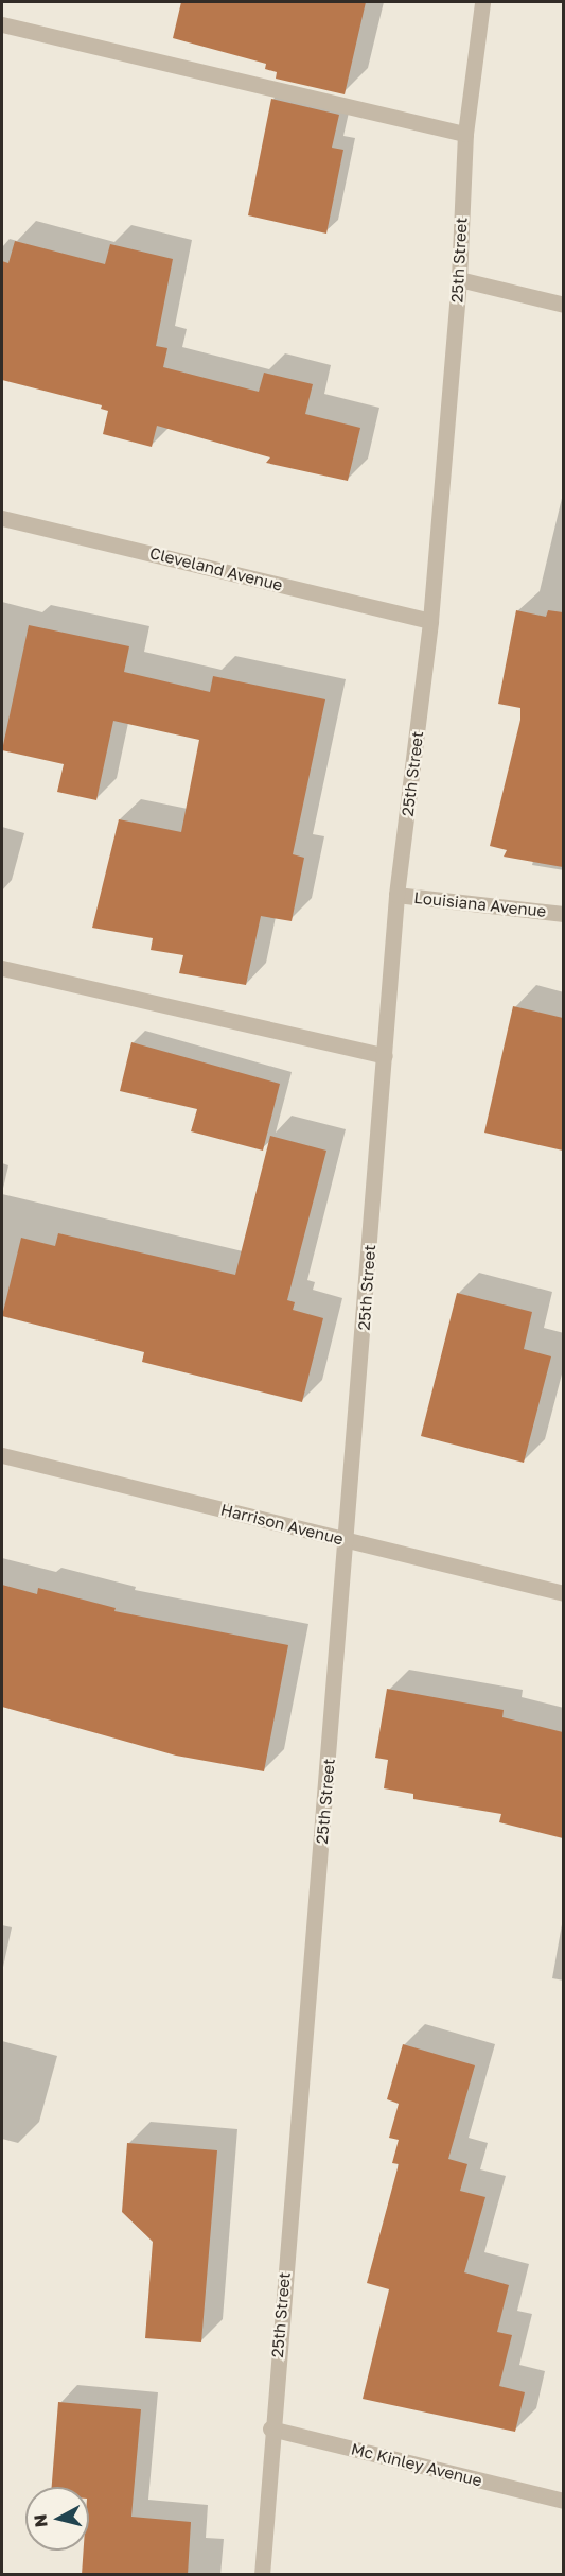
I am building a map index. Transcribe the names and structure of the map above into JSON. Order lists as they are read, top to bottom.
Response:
{
  "streets": {
    "street": [
      "25th Street",
      "Cleveland Avenue",
      "Louisiana Avenue",
      "Harrison Avenue",
      "Mc Kinley Avenue"
    ]
  },
  "crossings": [
    ["25th Street", "Cleveland Avenue"],
    ["25th Street", "Louisiana Avenue"],
    ["25th Street", "Harrison Avenue"],
    ["25th Street", "Mc Kinley Avenue"]
  ],
  "north": "left"
}
